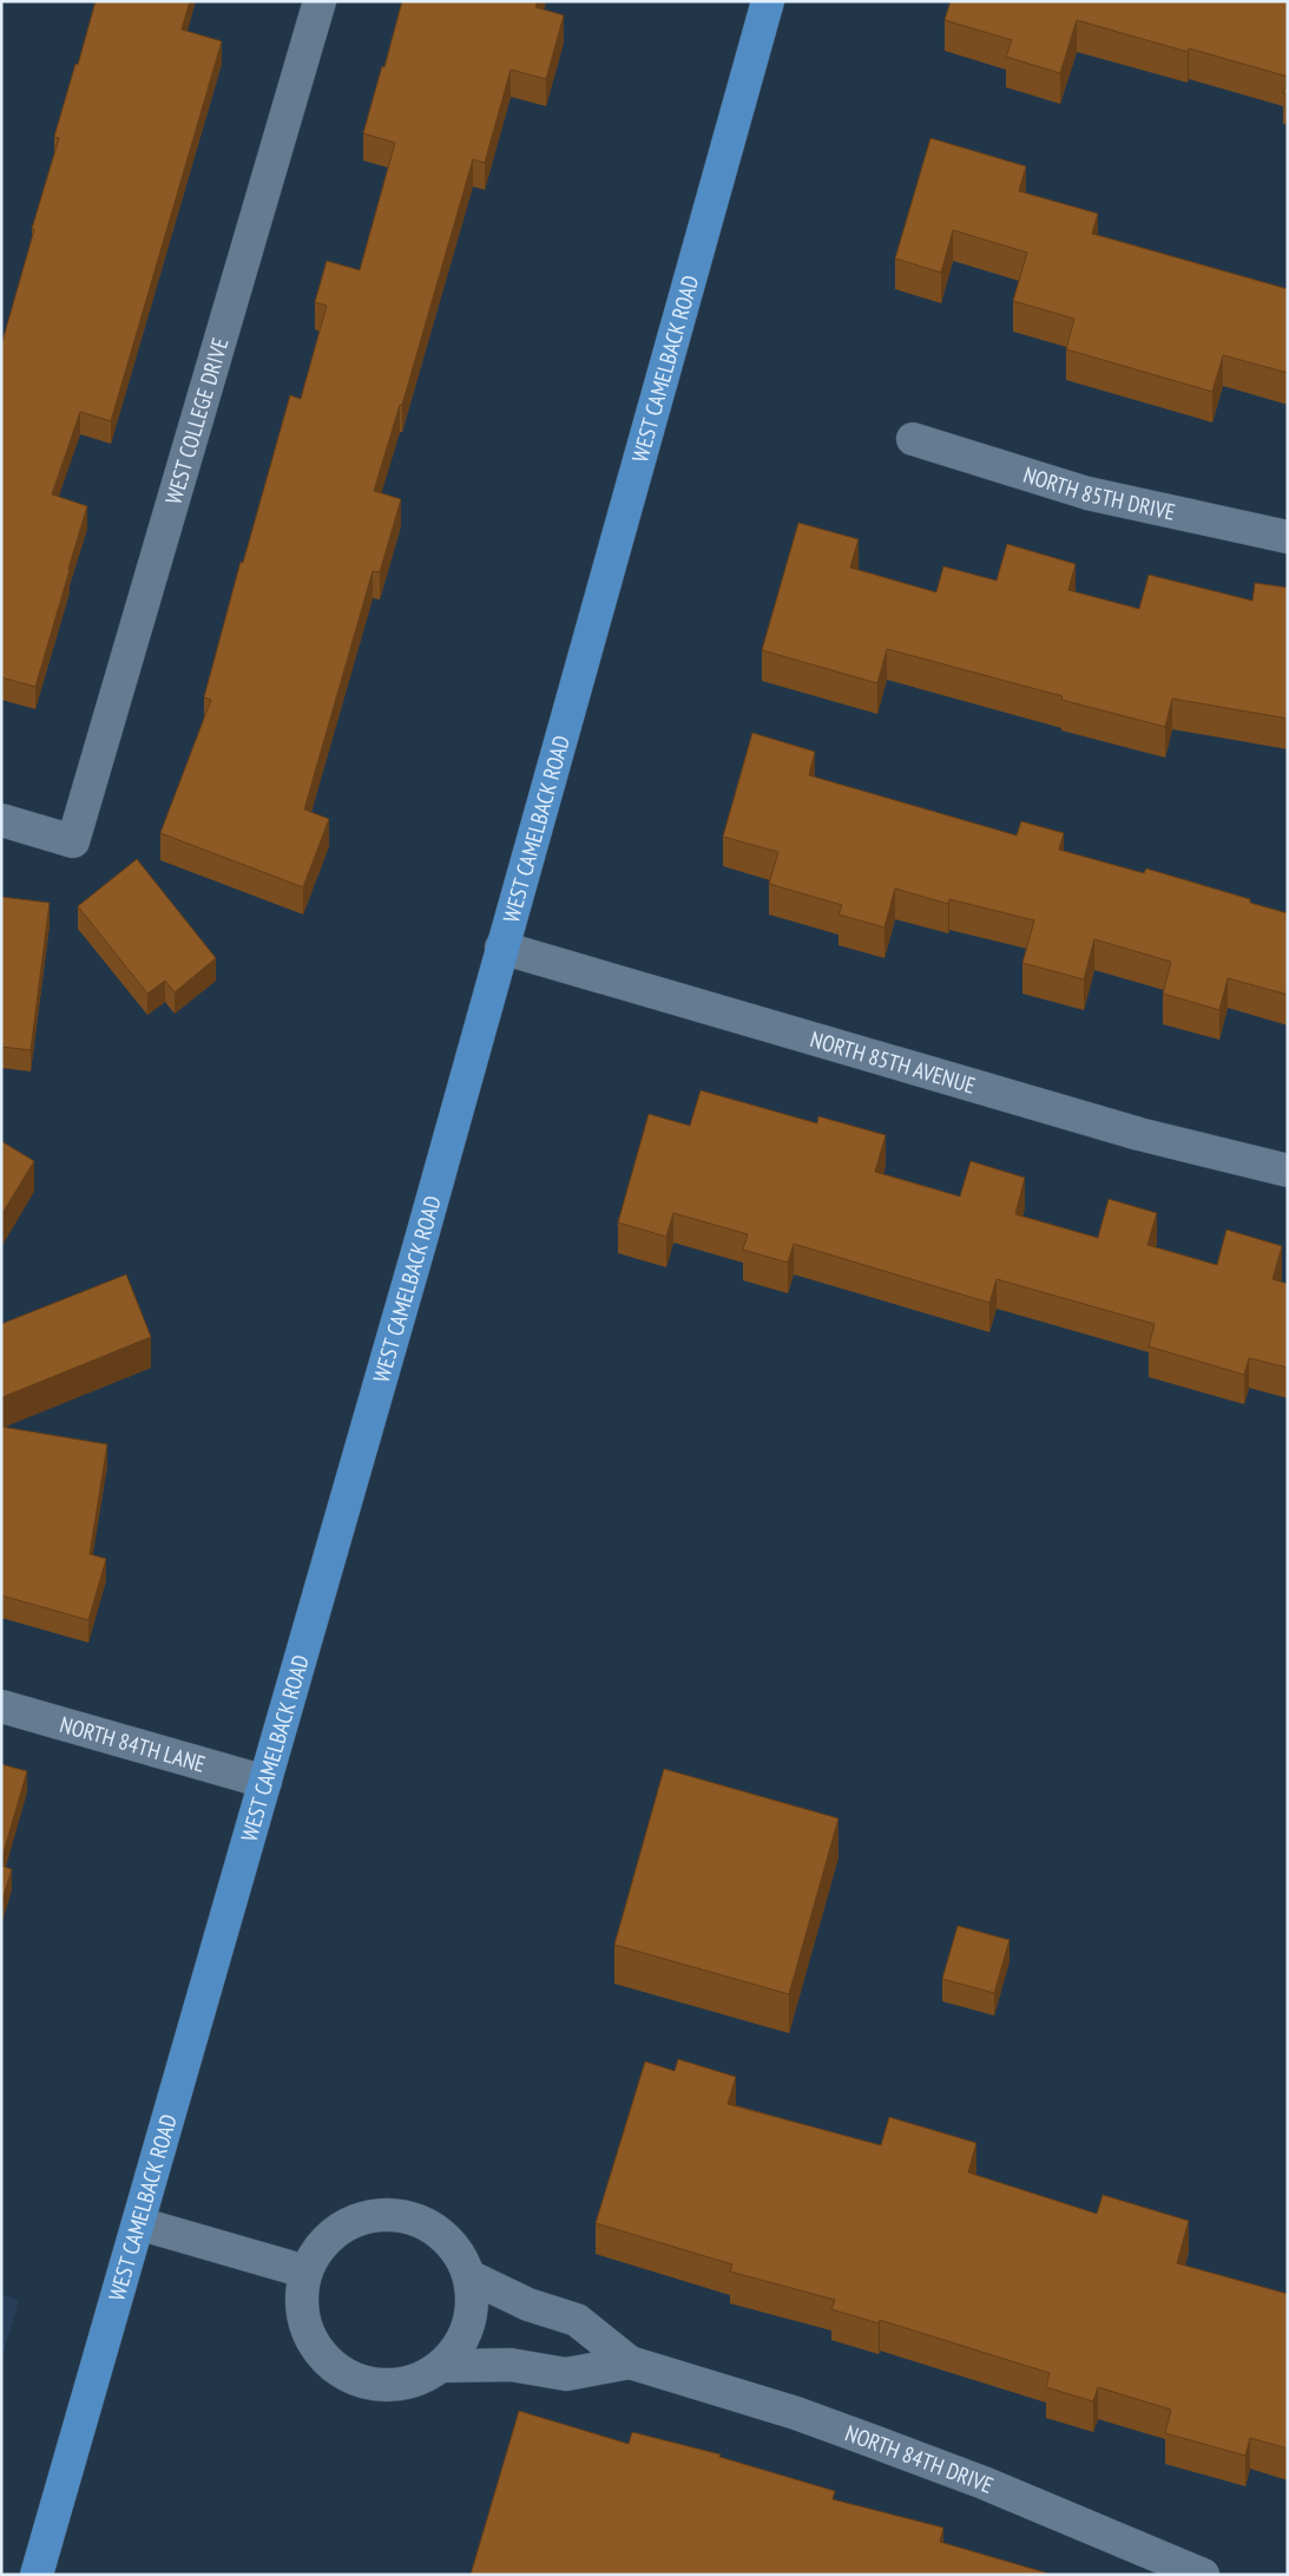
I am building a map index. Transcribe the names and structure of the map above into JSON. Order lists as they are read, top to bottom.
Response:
{
  "streets": {
    "main road": ["WEST CAMELBACK ROAD"],
    "street": [
      "WEST COLLEGE DRIVE",
      "NORTH 85TH DRIVE",
      "NORTH 85TH AVENUE",
      "NORTH 84TH LANE",
      "NORTH 84TH DRIVE"
    ]
  },
  "crossings": [
    ["WEST CAMELBACK ROAD", "NORTH 85TH AVENUE"],
    ["WEST CAMELBACK ROAD", "NORTH 84TH LANE"]
  ]
}
